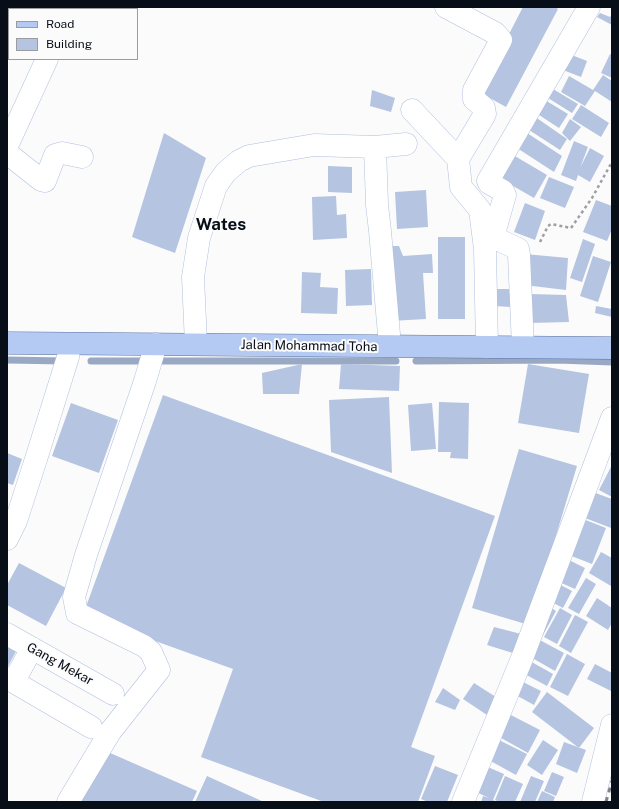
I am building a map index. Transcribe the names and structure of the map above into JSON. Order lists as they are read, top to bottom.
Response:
{
  "streets": {
    "main road": ["Jalan Mohammad Toha"],
    "street": ["Gang Mekar"]
  },
  "districts": ["Wates"],
  "legend": ["Road", "Building"]
}
